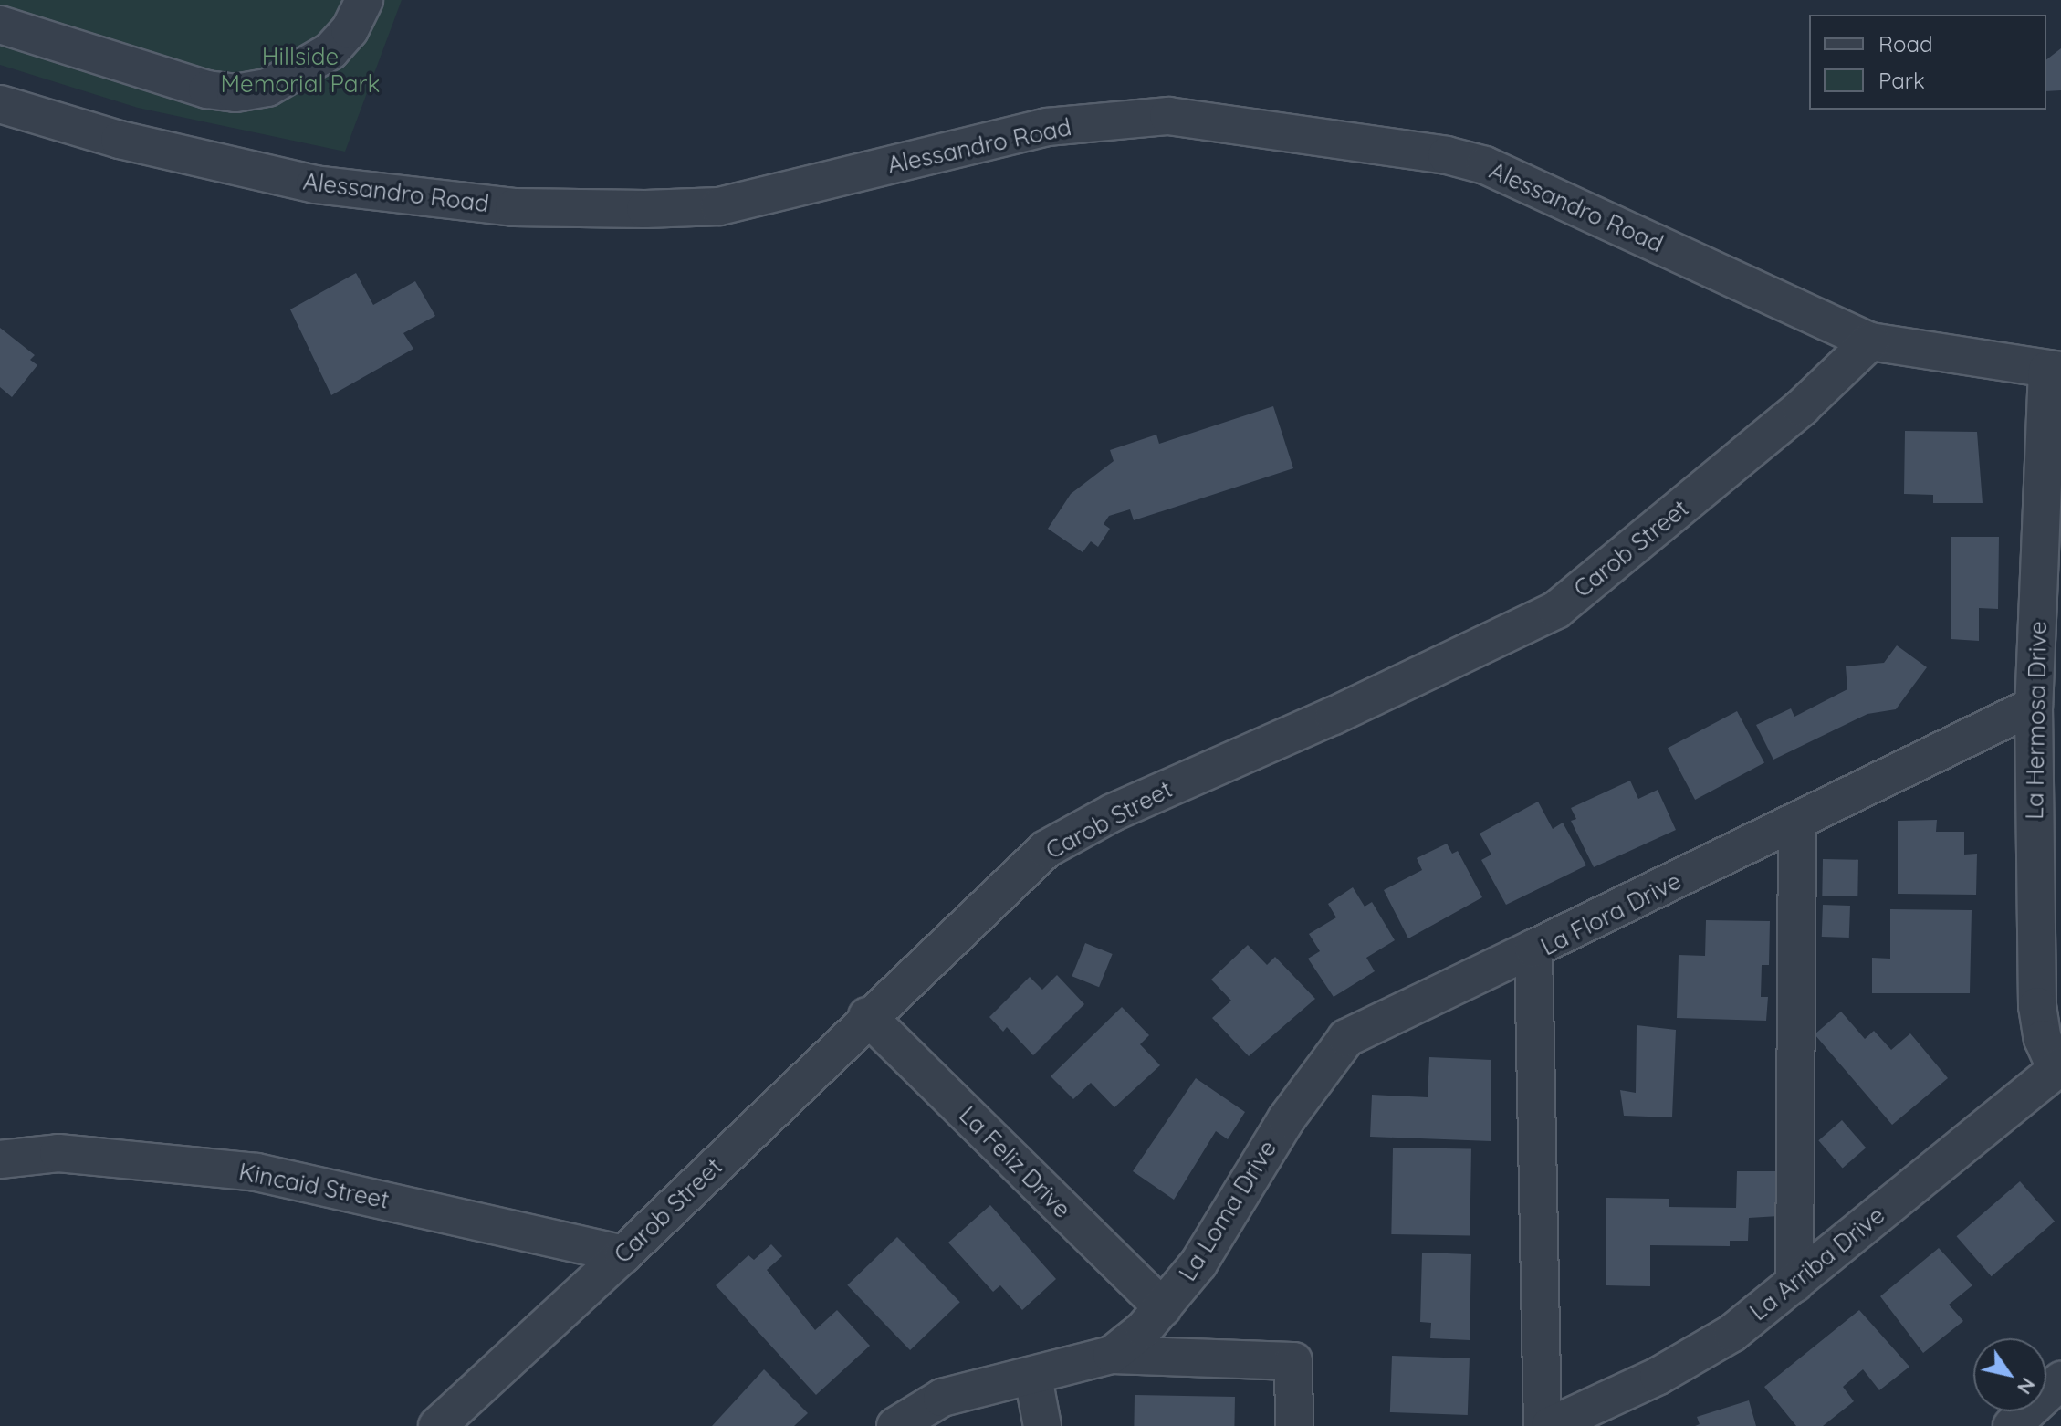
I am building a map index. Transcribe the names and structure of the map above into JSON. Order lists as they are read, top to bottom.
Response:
{
  "streets": {
    "street": [
      "Alessandro Road",
      "Carob Street",
      "La Hermosa Drive",
      "La Flora Drive",
      "La Feliz Drive",
      "Kincaid Street",
      "La Loma Drive",
      "La Arriba Drive"
    ]
  },
  "crossings": [
    ["Alessandro Road", "Carob Street"],
    ["Alessandro Road", "La Hermosa Drive"],
    ["Carob Street", "La Feliz Drive"],
    ["Carob Street", "Kincaid Street"],
    ["La Hermosa Drive", "La Flora Drive"],
    ["La Hermosa Drive", "La Arriba Drive"],
    ["La Flora Drive", "La Loma Drive"],
    ["La Feliz Drive", "La Loma Drive"]
  ],
  "parks": ["Hillside Memorial Park"],
  "legend": ["Road", "Park"],
  "north": "bottom right"
}
